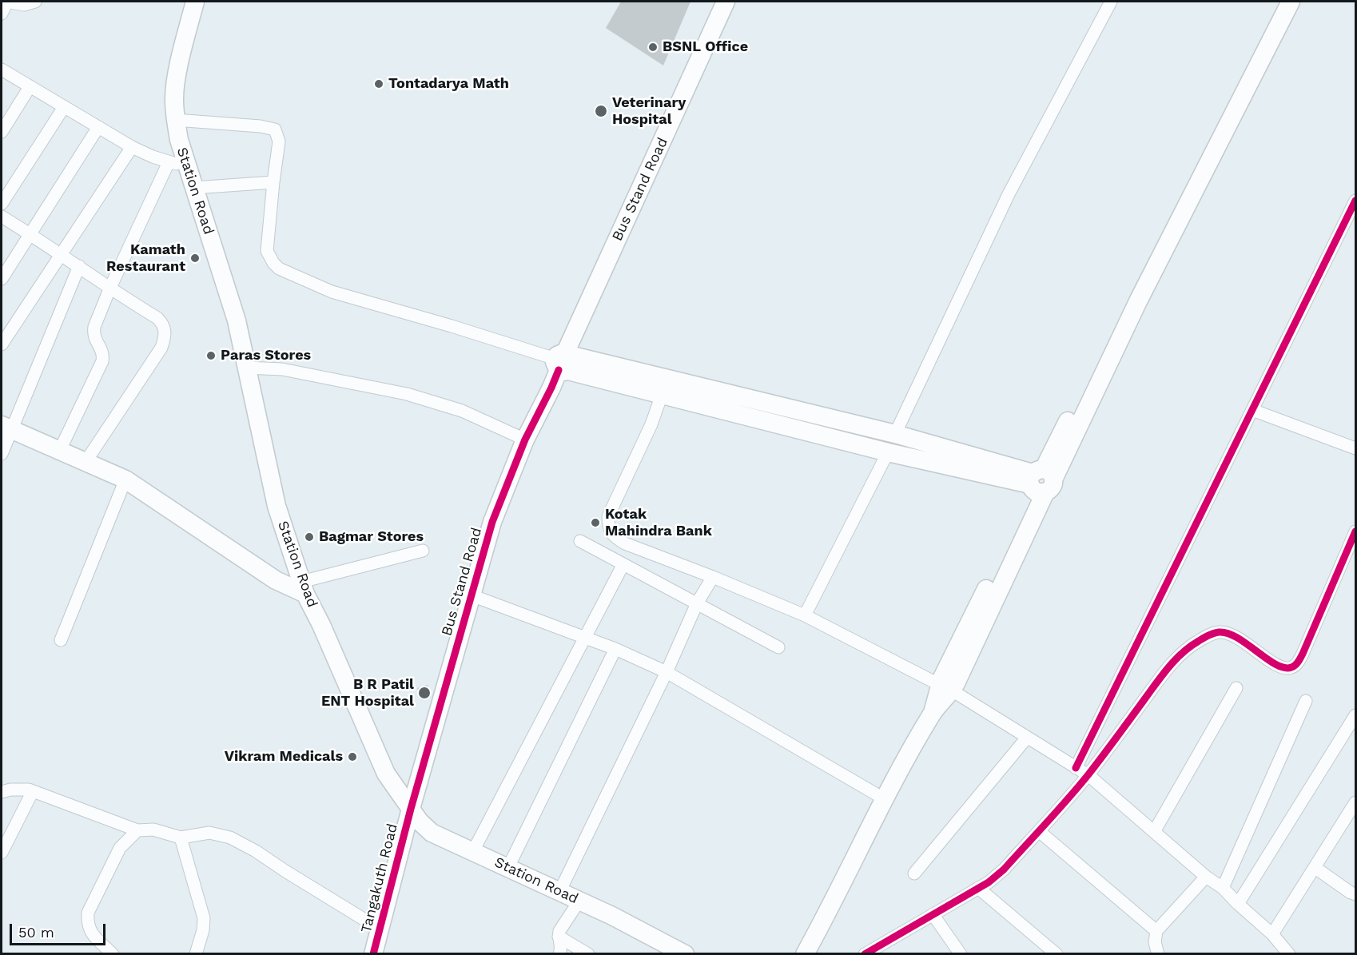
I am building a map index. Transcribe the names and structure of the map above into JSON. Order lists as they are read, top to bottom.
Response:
{
  "streets": {
    "main road": ["Bus Stand Road", "Station Road", "Tangakuth Road"]
  },
  "crossings": [
    ["Bus Stand Road", "Station Road"],
    ["Bus Stand Road", "Tangakuth Road"],
    ["Station Road", "Tangakuth Road"]
  ],
  "places": [
    "BSNL Office",
    "Tontadarya Math",
    "Veterinary Hospital",
    "Kamath Restaurant",
    "Paras Stores",
    "Kotak Mahindra Bank",
    "Bagmar Stores",
    "B R Patil ENT Hospital",
    "Vikram Medicals"
  ],
  "scale_bar": "50 m"
}
